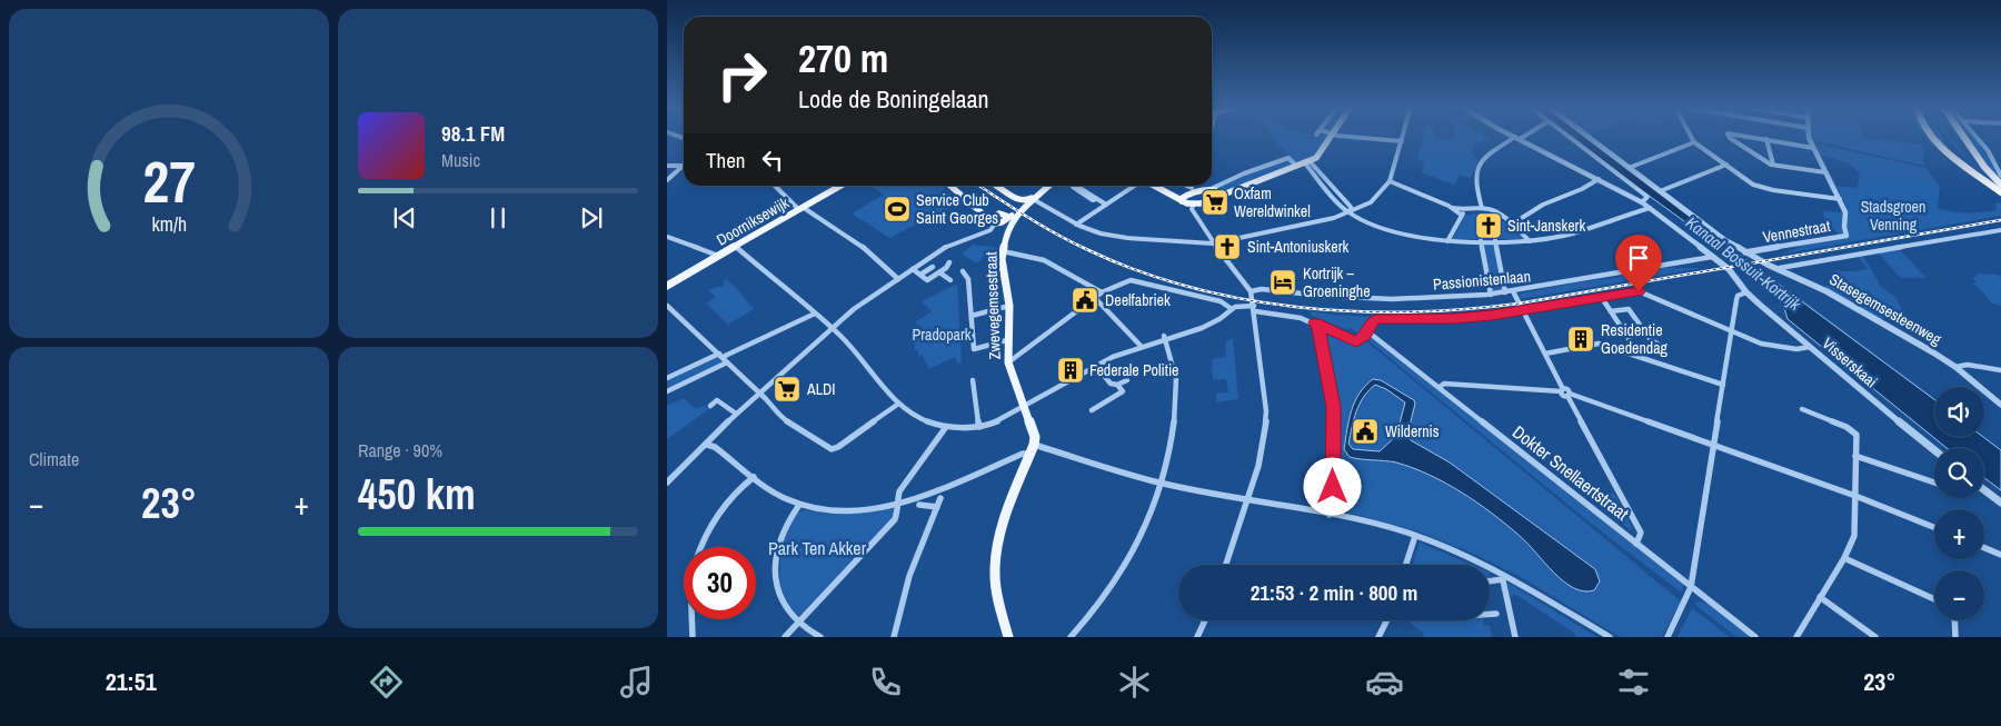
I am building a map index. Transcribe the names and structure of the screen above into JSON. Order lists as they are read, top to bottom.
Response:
{
  "streets": {
    "main road": ["Doorniksewijk", "Zwevegemsestraat"],
    "street": [
      "Vennestraat",
      "Passionistenlaan",
      "Stasegemsesteenweg",
      "Visserskaai",
      "Dokter Snellaertstraat"
    ]
  },
  "crossings": [
    ["Vennestraat", "Stasegemsesteenweg"],
    ["Passionistenlaan", "Visserskaai"]
  ],
  "water": ["Kanaal Bossuit-Kortrijk"],
  "parks": ["Stadsgroen Venning", "Pradopark", "Park Ten Akker"],
  "places": {
    "supermarket": ["Oxfam Wereldwinkel", "ALDI"],
    "sports": ["Service Club Saint Georges"],
    "church": ["Sint-Janskerk", "Sint-Antoniuskerk"],
    "hotel": ["Kortrijk – Groeninghe"],
    "public building": ["Deelfabriek", "Wildernis"],
    "building": ["Residentie Goedendag", "Federale Politie"]
  },
  "page": {
    "turn": ["270 m", "Lode de Boningelaan"],
    "song": ["98.1 FM", "Music"],
    "then": "Then",
    "tile": [
      "Climate",
      ["Range · 90%", "450 km"]
    ],
    "map_buttons": ["+", "−"],
    "heat": ["−", "23°", "+"],
    "limit": "30",
    "trip": "21:53 · 2 min · 800 m",
    "tabs": ["21:51", "23°"],
    "gauge": ["27", "km/h"]
  }
}
